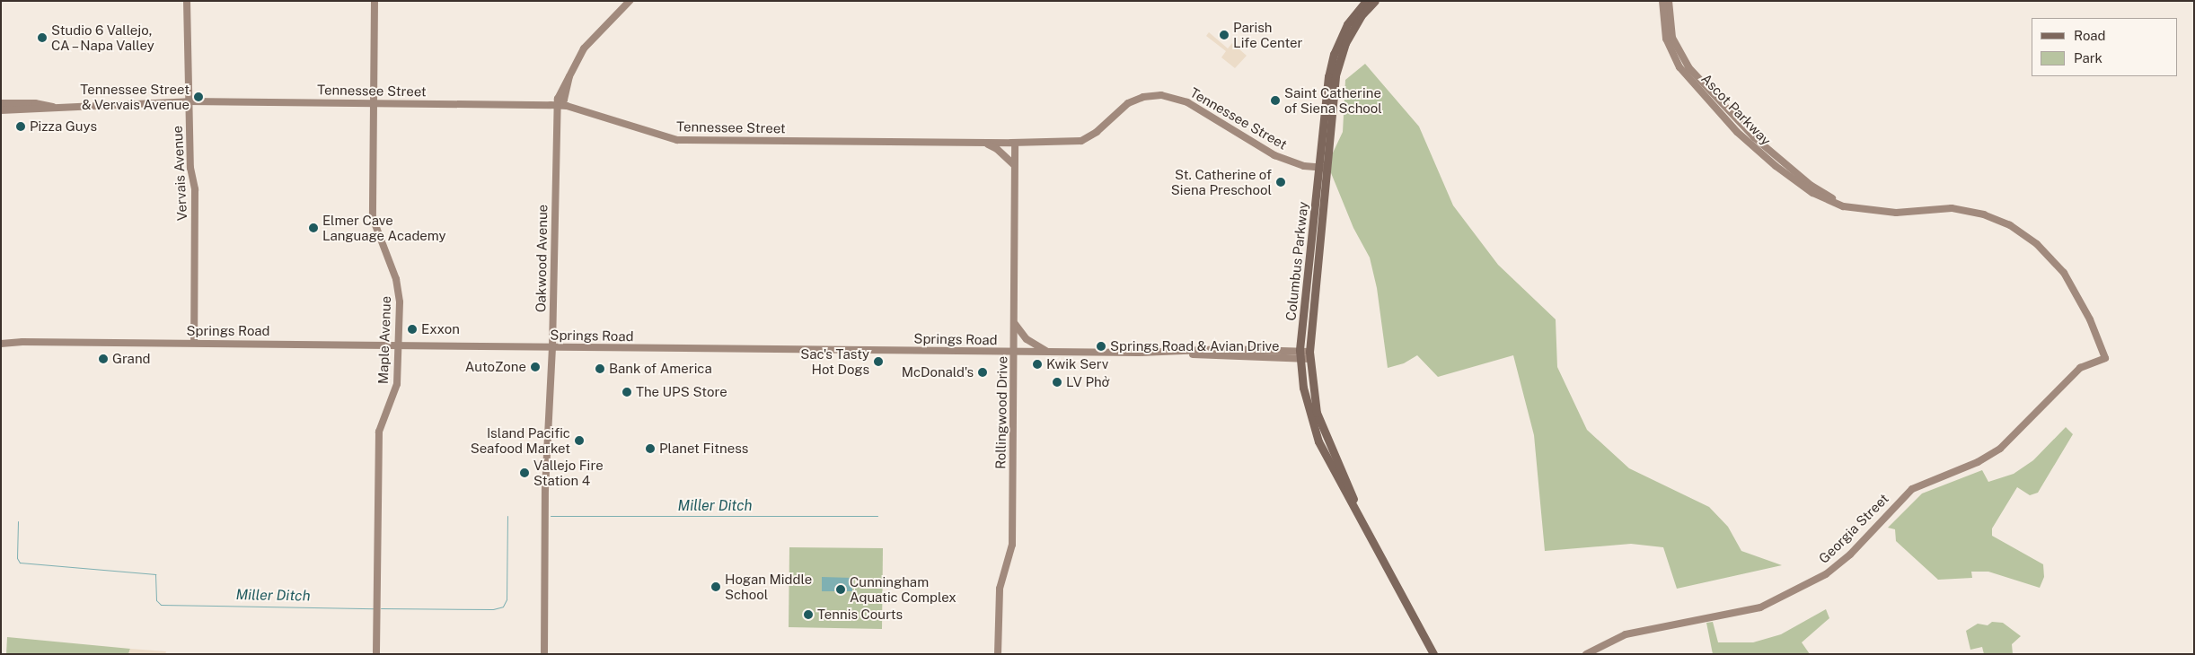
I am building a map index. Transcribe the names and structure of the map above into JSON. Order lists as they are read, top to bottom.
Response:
{
  "streets": {
    "main road": [
      "Tennessee Street",
      "Ascot Parkway",
      "Vervais Avenue",
      "Oakwood Avenue",
      "Columbus Parkway",
      "Springs Road",
      "Maple Avenue",
      "Rollingwood Drive",
      "Georgia Street"
    ]
  },
  "crossings": [
    ["Tennessee Street", "Vervais Avenue"],
    ["Tennessee Street", "Oakwood Avenue"],
    ["Tennessee Street", "Columbus Parkway"],
    ["Tennessee Street", "Maple Avenue"],
    ["Tennessee Street", "Rollingwood Drive"],
    ["Ascot Parkway", "Georgia Street"],
    ["Vervais Avenue", "Springs Road"],
    ["Oakwood Avenue", "Springs Road"],
    ["Columbus Parkway", "Springs Road"],
    ["Springs Road", "Maple Avenue"],
    ["Springs Road", "Rollingwood Drive"]
  ],
  "water": ["Miller Ditch"],
  "places": [
    "Parish Life Center",
    "Studio 6 Vallejo, CA – Napa Valley",
    "Tennessee Street & Vervais Avenue",
    "Saint Catherine of Siena School",
    "Pizza Guys",
    "St. Catherine of Siena Preschool",
    "Elmer Cave Language Academy",
    "Exxon",
    "Springs Road & Avian Drive",
    "Grand",
    "Sac's Tasty Hot Dogs",
    "Kwik Serv",
    "AutoZone",
    "Bank of America",
    "McDonald's",
    "LV Phở",
    "The UPS Store",
    "Island Pacific Seafood Market",
    "Planet Fitness",
    "Vallejo Fire Station 4",
    "Hogan Middle School",
    "Cunningham Aquatic Complex",
    "Tennis Courts"
  ],
  "legend": ["Road", "Park"]
}
